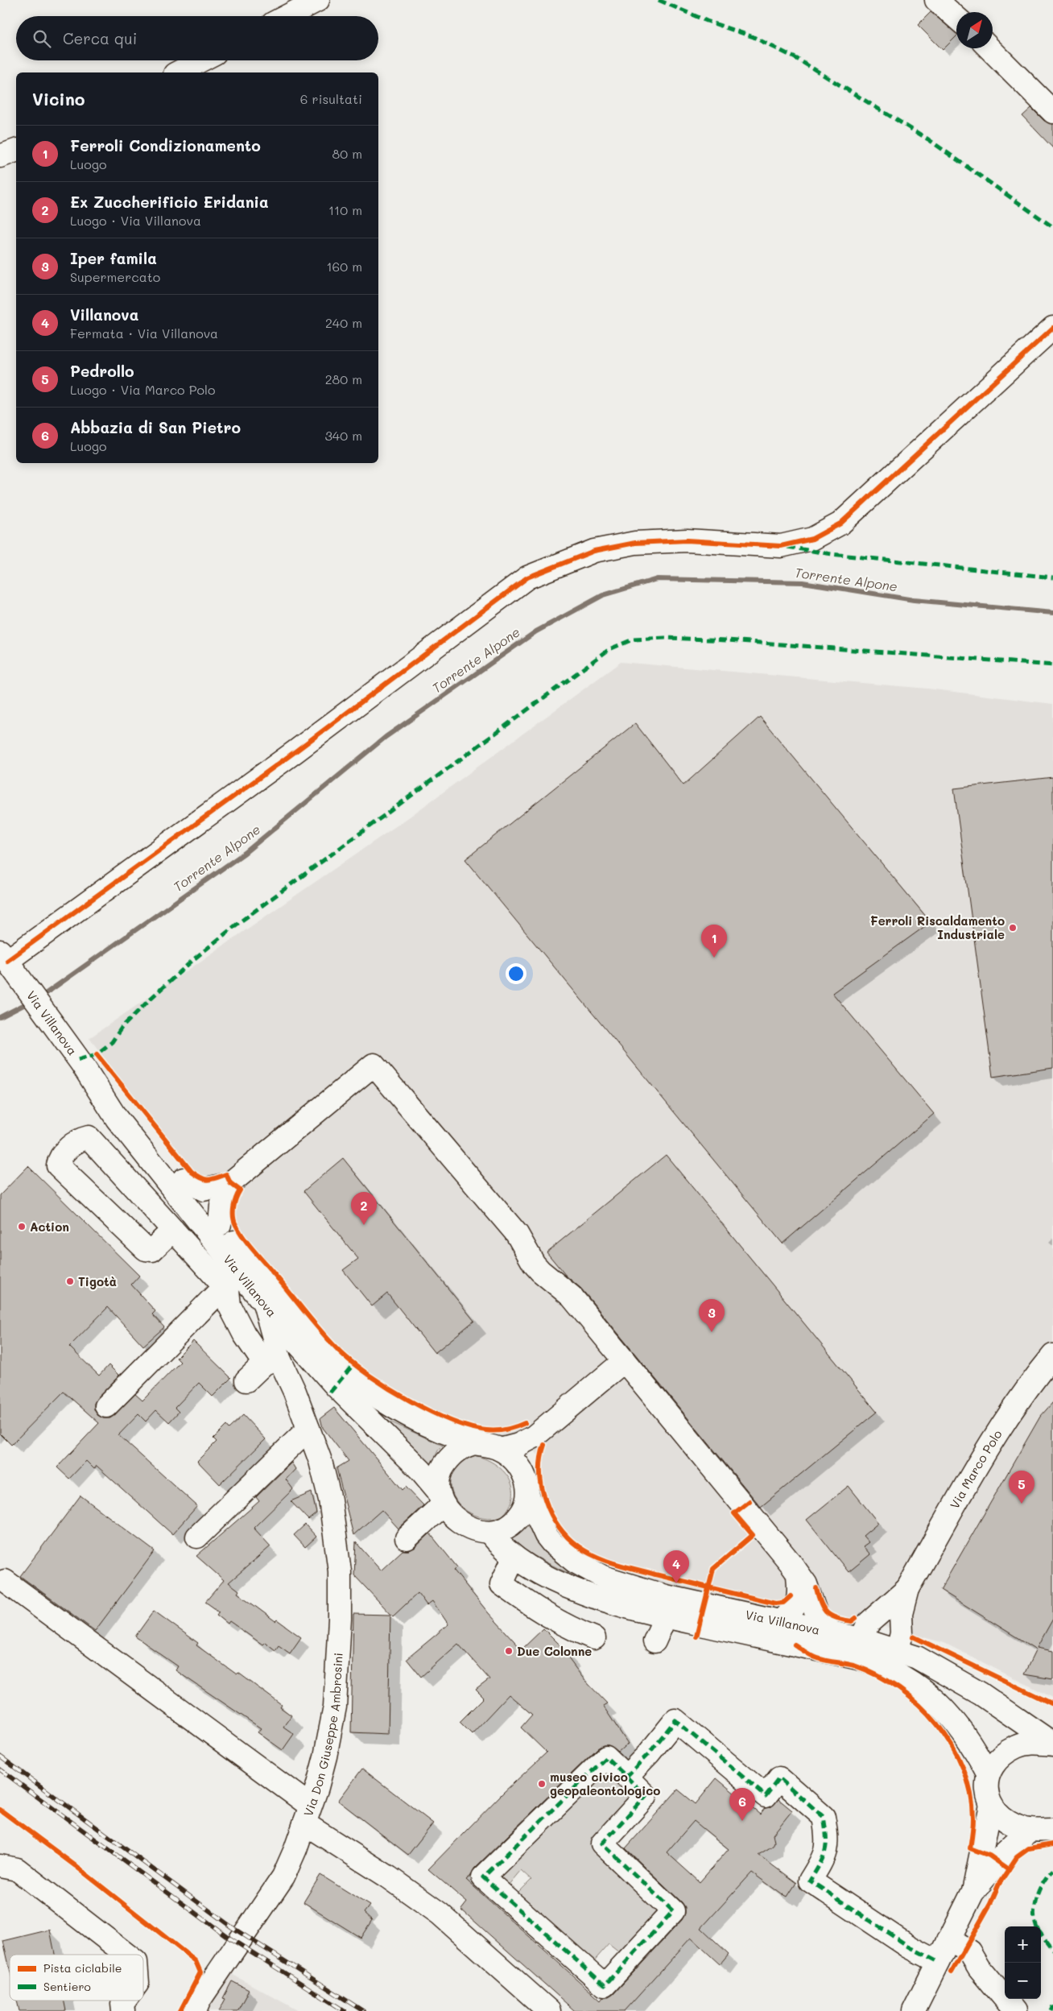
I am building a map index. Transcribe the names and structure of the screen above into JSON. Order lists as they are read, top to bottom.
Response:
{
  "streets": {
    "street": ["Via Villanova", "Via Marco Polo", "Via Don Giuseppe Ambrosini"]
  },
  "crossings": [
    ["Via Villanova", "Via Marco Polo"],
    ["Via Villanova", "Via Don Giuseppe Ambrosini"]
  ],
  "water": ["Torrente Alpone"],
  "places": [
    "Ferroli Riscaldamento Industriale",
    "Action",
    "Tigotà",
    "Due Colonne",
    "museo civico geopaleontologico"
  ],
  "legend": ["Pista ciclabile", "Sentiero"],
  "north": "top right",
  "page": {
    "search": "Cerca qui",
    "heading": ["Vicino", "6 risultati"],
    "list": [
      {
        "mark": "1",
        "name": "Ferroli Condizionamento",
        "note": "Luogo",
        "value": "80 m"
      },
      {
        "mark": "2",
        "name": "Ex Zuccherificio Eridania",
        "note": "Luogo · Via Villanova",
        "value": "110 m"
      },
      {
        "mark": "3",
        "name": "Iper famila",
        "note": "Supermercato",
        "value": "160 m"
      },
      {
        "mark": "4",
        "name": "Villanova",
        "note": "Fermata · Via Villanova",
        "value": "240 m"
      },
      {
        "mark": "5",
        "name": "Pedrollo",
        "note": "Luogo · Via Marco Polo",
        "value": "280 m"
      },
      {
        "mark": "6",
        "name": "Abbazia di San Pietro",
        "note": "Luogo",
        "value": "340 m"
      }
    ],
    "pins": [
      "1",
      "2",
      "3",
      "5",
      "4",
      "6"
    ],
    "map_buttons": ["+", "−"]
  }
}
